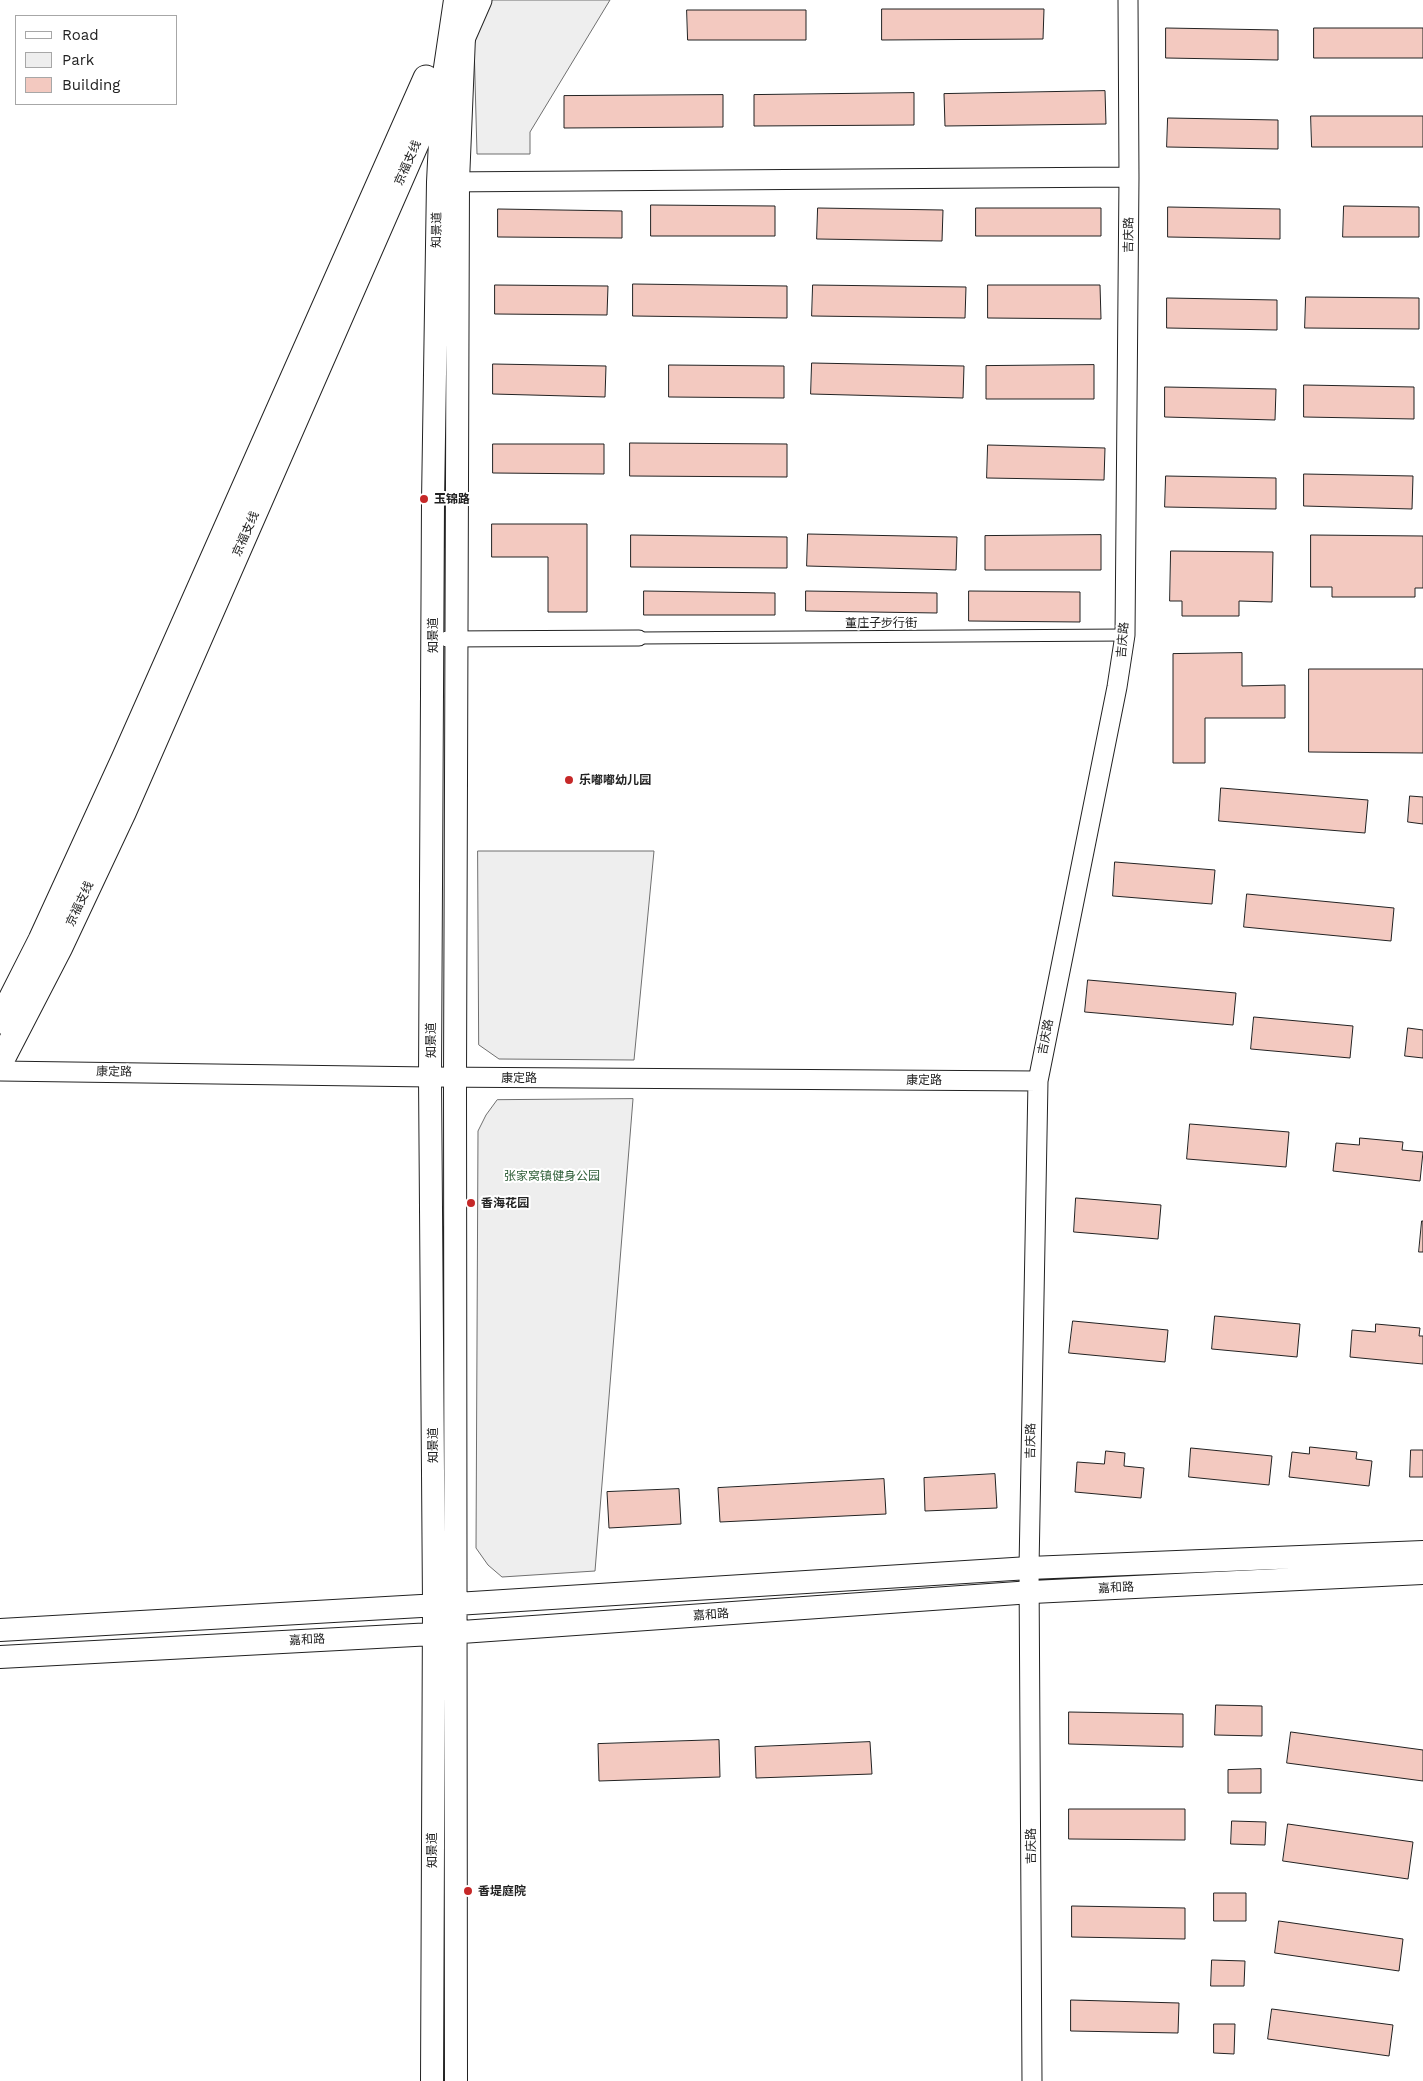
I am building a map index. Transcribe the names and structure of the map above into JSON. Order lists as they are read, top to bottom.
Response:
{
  "streets": {
    "main road": ["京福支线", "知景道", "嘉和路"],
    "street": ["吉庆路", "董庄子步行街", "康定路"]
  },
  "crossings": [
    ["京福支线", "知景道"],
    ["知景道", "康定路"],
    ["知景道", "嘉和路"],
    ["吉庆路", "董庄子步行街"],
    ["吉庆路", "康定路"],
    ["吉庆路", "嘉和路"]
  ],
  "parks": ["张家窝镇健身公园"],
  "places": [
    "玉锦路",
    "乐嘟嘟幼儿园",
    "香海花园",
    "香堤庭院"
  ],
  "legend": ["Road", "Park", "Building"]
}
